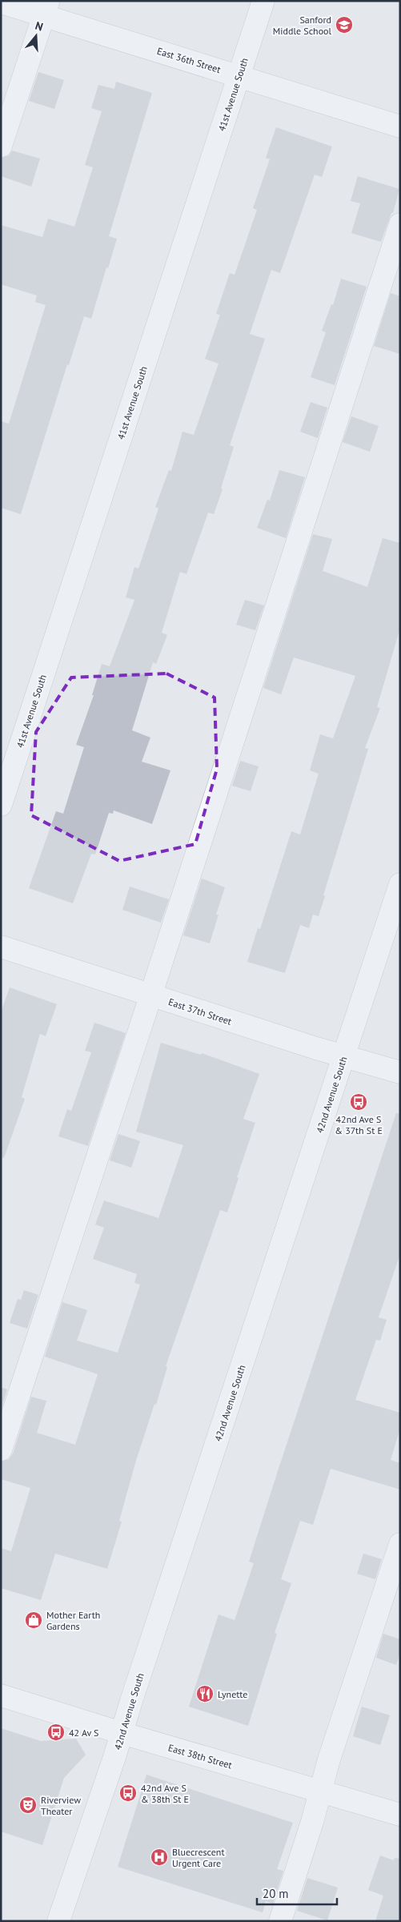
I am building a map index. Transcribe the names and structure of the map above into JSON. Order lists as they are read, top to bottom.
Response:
{
  "streets": {
    "street": [
      "East 36th Street",
      "41st Avenue South",
      "East 37th Street",
      "42nd Avenue South",
      "East 38th Street"
    ]
  },
  "crossings": [
    ["East 36th Street", "41st Avenue South"],
    ["East 37th Street", "42nd Avenue South"],
    ["42nd Avenue South", "East 38th Street"]
  ],
  "places": {
    "school or university": ["Sanford Middle School"],
    "bus stop": ["42nd Ave S & 37th St E", "42 Av S", "42nd Ave S & 38th St E"],
    "shop": ["Mother Earth Gardens"],
    "restaurant": ["Lynette"],
    "theatre": ["Riverview Theater"],
    "hospital": ["Bluecrescent Urgent Care"]
  },
  "scale_bar": "20 m",
  "north": "top"
}
